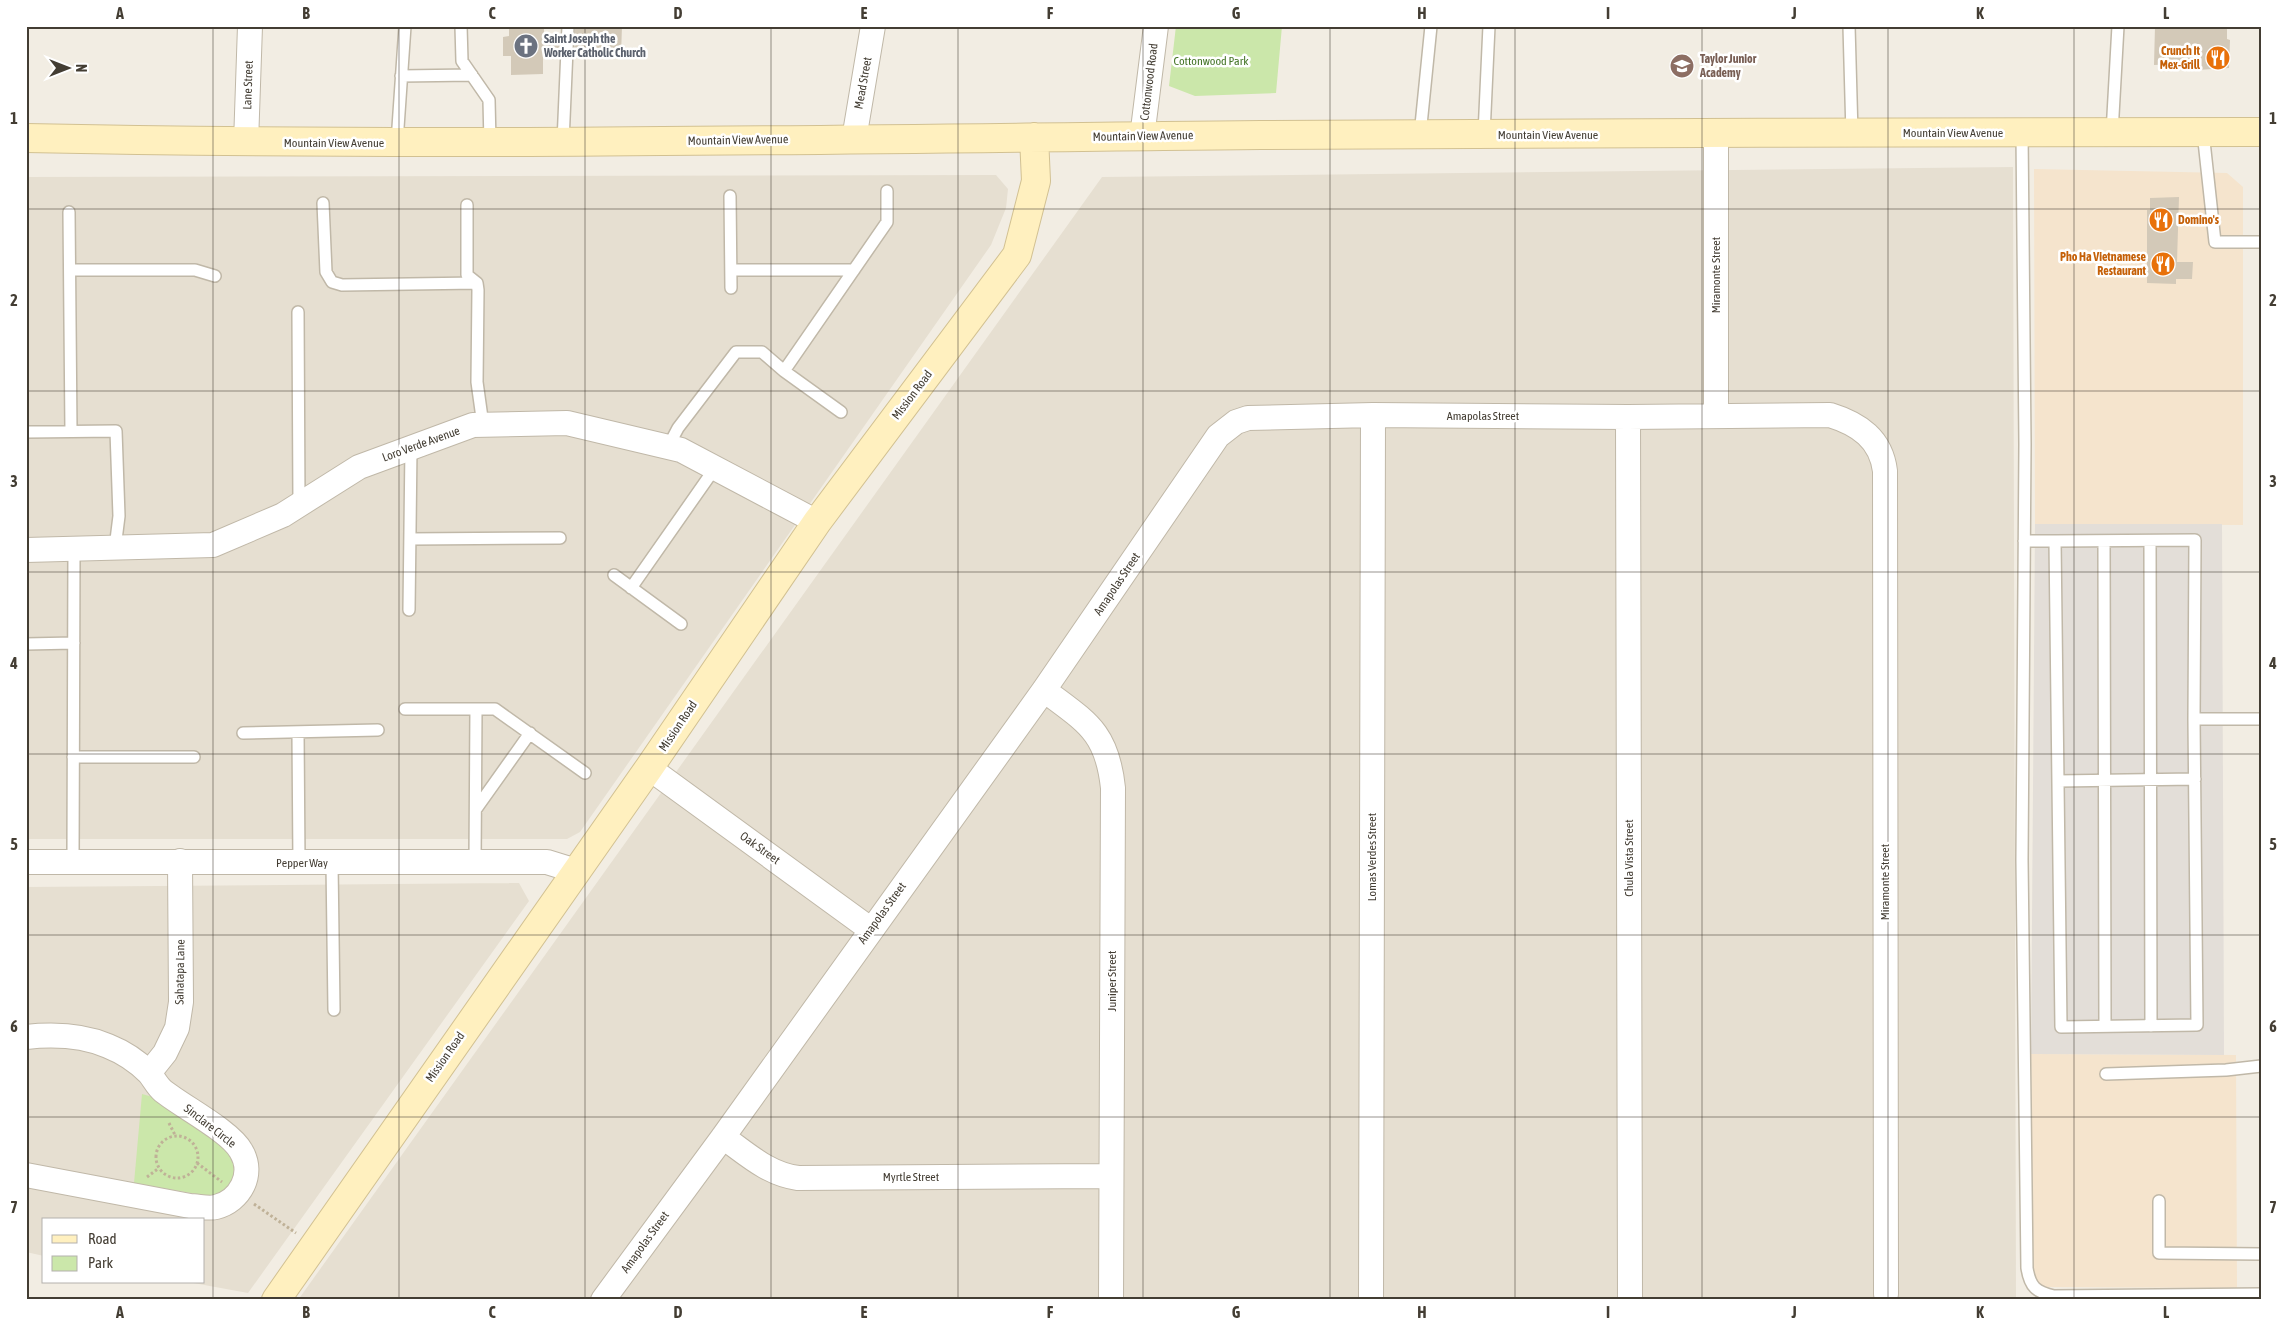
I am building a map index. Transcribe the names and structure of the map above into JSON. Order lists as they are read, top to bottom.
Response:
{
  "streets": {
    "main road": ["Mountain View Avenue", "Mission Road"],
    "street": [
      "Cottonwood Road",
      "Mead Street",
      "Lane Street",
      "Miramonte Street",
      "Amapolas Street",
      "Loro Verde Avenue",
      "Oak Street",
      "Lomas Verdes Street",
      "Chula Vista Street",
      "Pepper Way",
      "Sahatapa Lane",
      "Juniper Street",
      "Sinclare Circle",
      "Myrtle Street"
    ]
  },
  "crossings": [
    ["Cottonwood Road", "Mountain View Avenue"],
    ["Mead Street", "Mountain View Avenue"],
    ["Lane Street", "Mountain View Avenue"],
    ["Mountain View Avenue", "Miramonte Street"],
    ["Mountain View Avenue", "Mission Road"],
    ["Miramonte Street", "Amapolas Street"],
    ["Mission Road", "Loro Verde Avenue"],
    ["Mission Road", "Oak Street"],
    ["Mission Road", "Pepper Way"],
    ["Amapolas Street", "Oak Street"],
    ["Amapolas Street", "Lomas Verdes Street"],
    ["Amapolas Street", "Chula Vista Street"],
    ["Amapolas Street", "Juniper Street"],
    ["Amapolas Street", "Myrtle Street"],
    ["Pepper Way", "Sahatapa Lane"],
    ["Sahatapa Lane", "Sinclare Circle"],
    ["Juniper Street", "Myrtle Street"]
  ],
  "parks": ["Cottonwood Park"],
  "places": {
    "church": ["Saint Joseph the Worker Catholic Church"],
    "restaurant": ["Crunch It Mex-Grill", "Domino's", "Pho Ha Vietnamese Restaurant"],
    "school or university": ["Taylor Junior Academy"]
  },
  "legend": ["Road", "Park"],
  "north": "right",
  "grid": {
    "columns": [
      "A",
      "B",
      "C",
      "D",
      "E",
      "F",
      "G",
      "H",
      "I",
      "J",
      "K",
      "L"
    ],
    "rows": [
      "1",
      "2",
      "3",
      "4",
      "5",
      "6",
      "7"
    ]
  }
}
